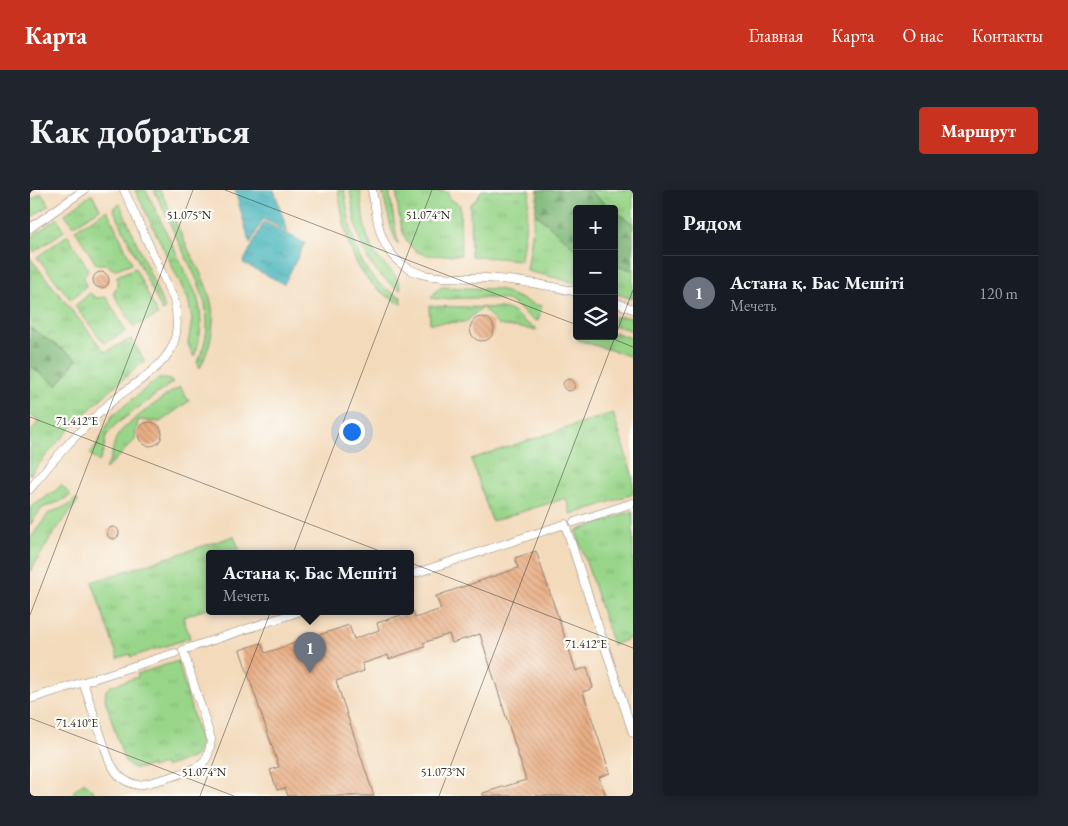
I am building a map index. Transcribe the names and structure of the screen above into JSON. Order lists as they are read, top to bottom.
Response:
{
  "page": {
    "header": "Карта",
    "nav": [
      "Главная",
      "Карта",
      "О нас",
      "Контакты"
    ],
    "buttons": "Маршрут",
    "title": "Как добраться",
    "heading": "Рядом",
    "map_buttons": ["+", "−"],
    "list": [
      {
        "mark": "1",
        "name": "Астана қ. Бас Мешіті",
        "note": "Мечеть",
        "value": "120 m"
      }
    ],
    "popup": ["Астана қ. Бас Мешіті", "Мечеть"],
    "pins": "1"
  },
  "coordinates": [
    "51.075°N",
    "51.074°N",
    "71.412°E",
    "71.410°E",
    "51.073°N"
  ]
}
